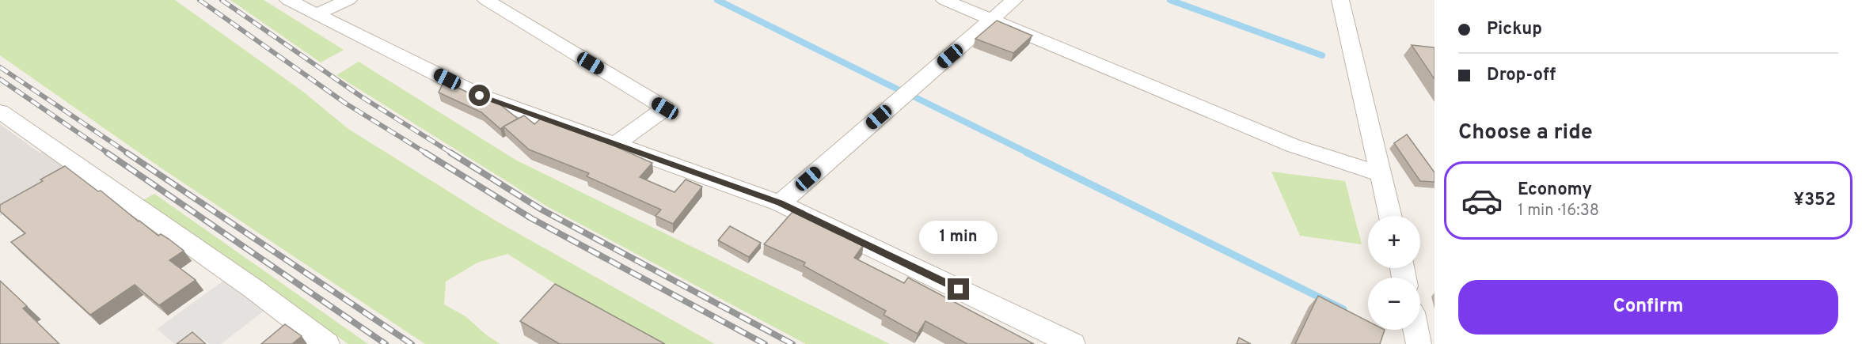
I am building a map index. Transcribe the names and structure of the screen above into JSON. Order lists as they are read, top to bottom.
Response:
{
  "page": {
    "banner": ["Pickup", "Drop-off"],
    "heading": "Choose a ride",
    "list": [
      {
        "name": "Economy",
        "note": "1 min · 16:38",
        "value": "¥352"
      }
    ],
    "map_buttons": ["+", "−"],
    "bubble": "1 min",
    "buttons": "Confirm"
  }
}
